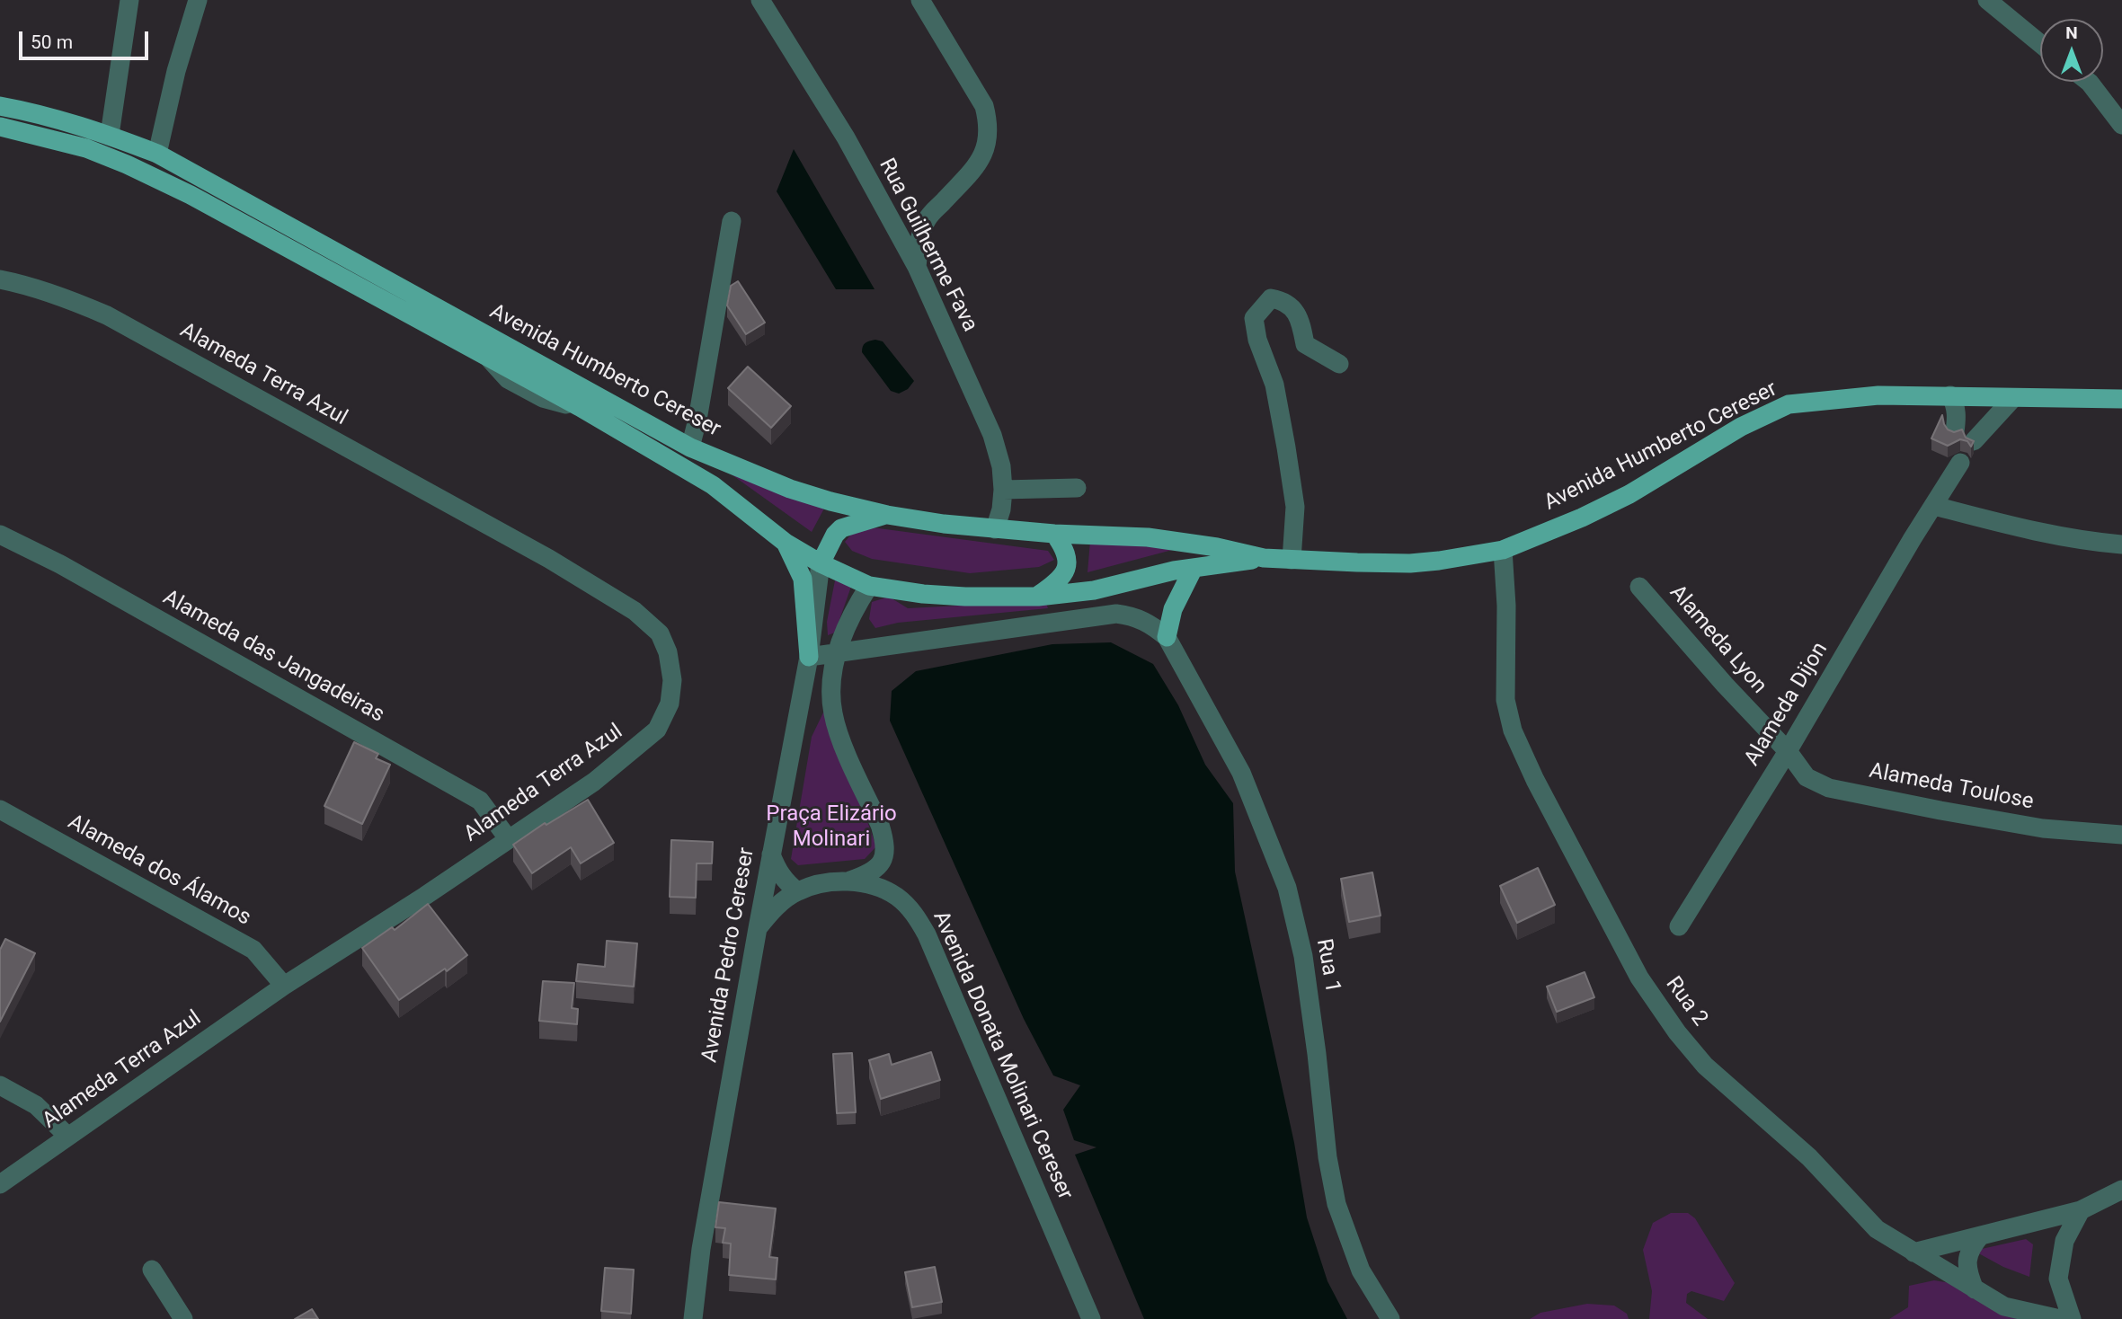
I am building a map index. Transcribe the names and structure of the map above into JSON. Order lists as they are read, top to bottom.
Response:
{
  "streets": {
    "main road": ["Avenida Humberto Cereser"],
    "street": [
      "Rua Guilherme Fava",
      "Alameda Terra Azul",
      "Alameda Lyon",
      "Alameda das Jangadeiras",
      "Alameda Dijon",
      "Alameda Toulose",
      "Alameda dos Álamos",
      "Avenida Pedro Cereser",
      "Rua 1",
      "Rua 2",
      "Avenida Donata Molinari Cereser"
    ]
  },
  "crossings": [
    ["Rua Guilherme Fava", "Avenida Humberto Cereser"],
    ["Avenida Humberto Cereser", "Avenida Pedro Cereser"],
    ["Avenida Humberto Cereser", "Rua 2"],
    ["Alameda Terra Azul", "Alameda das Jangadeiras"],
    ["Alameda Terra Azul", "Alameda dos Álamos"],
    ["Alameda Lyon", "Alameda Dijon"],
    ["Alameda Lyon", "Alameda Toulose"],
    ["Alameda Dijon", "Alameda Toulose"]
  ],
  "parks": ["Praça Elizário Molinari"],
  "scale_bar": "50 m",
  "north": "top"
}
